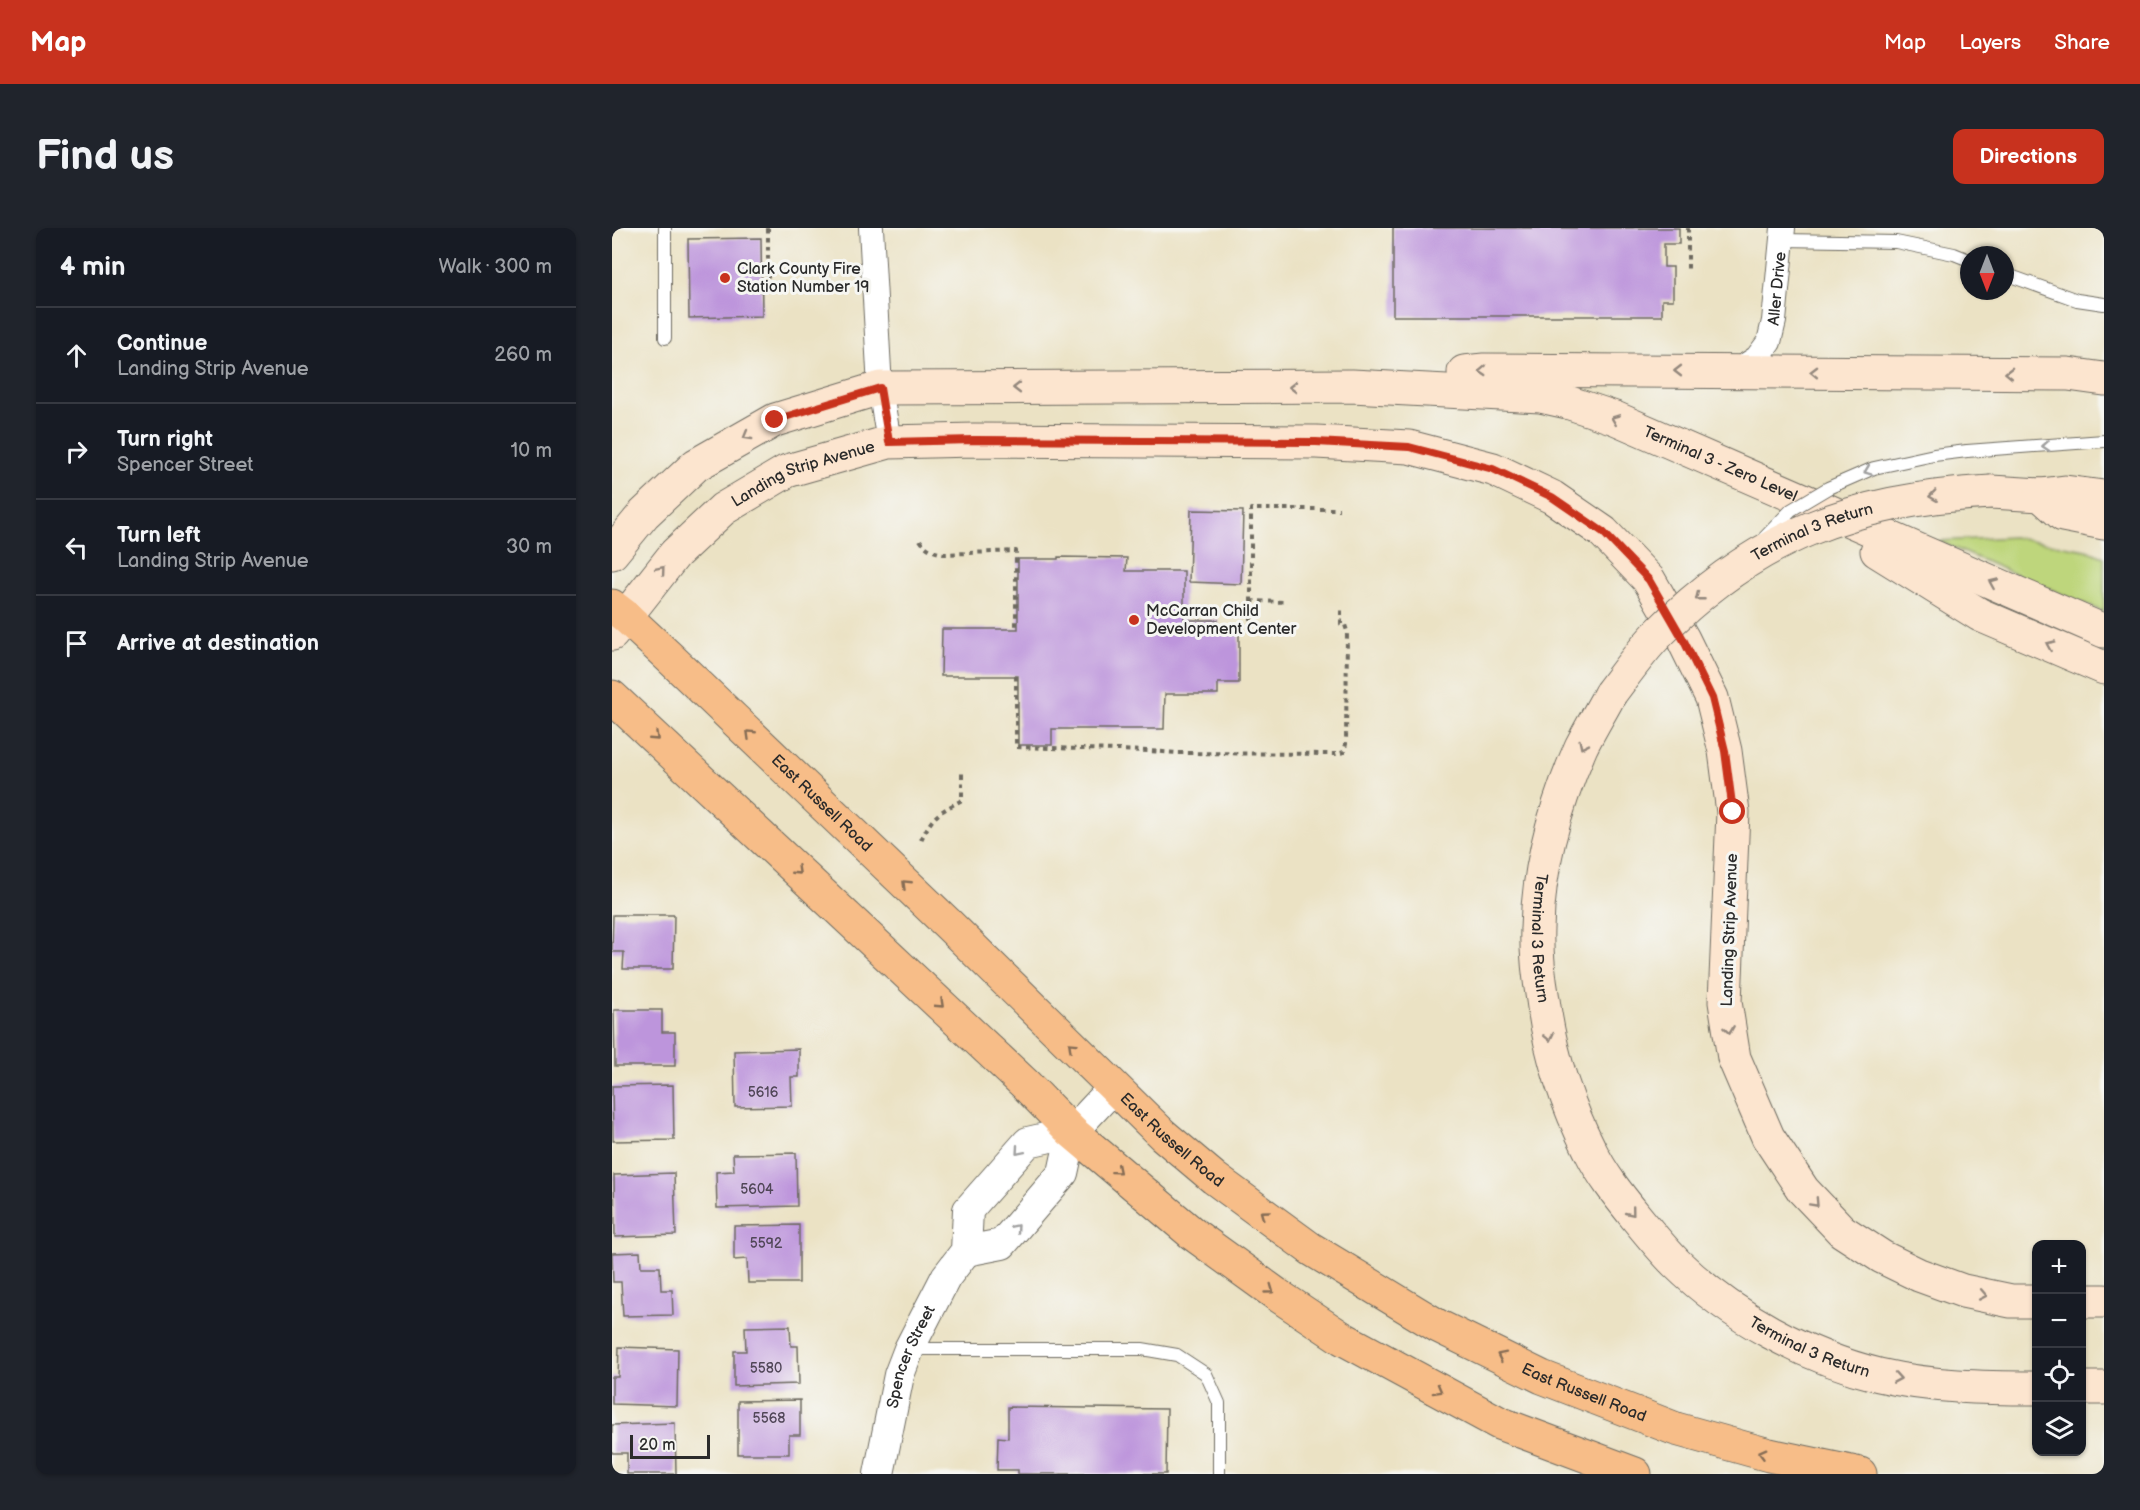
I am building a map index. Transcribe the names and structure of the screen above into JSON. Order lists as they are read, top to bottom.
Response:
{
  "streets": {
    "main road": [
      "Terminal 3 - Zero Level",
      "Landing Strip Avenue",
      "Terminal 3 Return",
      "East Russell Road"
    ],
    "street": ["Aller Drive", "Spencer Street"]
  },
  "crossings": [
    ["Landing Strip Avenue", "East Russell Road"]
  ],
  "places": ["Clark County Fire Station Number 19", "McCarran Child Development Center"],
  "house_numbers": [
    "5616",
    "5604",
    "5592",
    "5580",
    "5568"
  ],
  "scale_bar": "20 m",
  "north": "bottom",
  "page": {
    "header": "Map",
    "nav": ["Map", "Layers", "Share"],
    "buttons": "Directions",
    "title": "Find us",
    "heading": ["4 min", "Walk · 300 m"],
    "list": [
      ["Continue", "Landing Strip Avenue", "260 m"],
      ["Turn right", "Spencer Street", "10 m"],
      ["Turn left", "Landing Strip Avenue", "30 m"],
      "Arrive at destination"
    ],
    "map_buttons": ["+", "−"],
    "scale": "20 m"
  }
}
